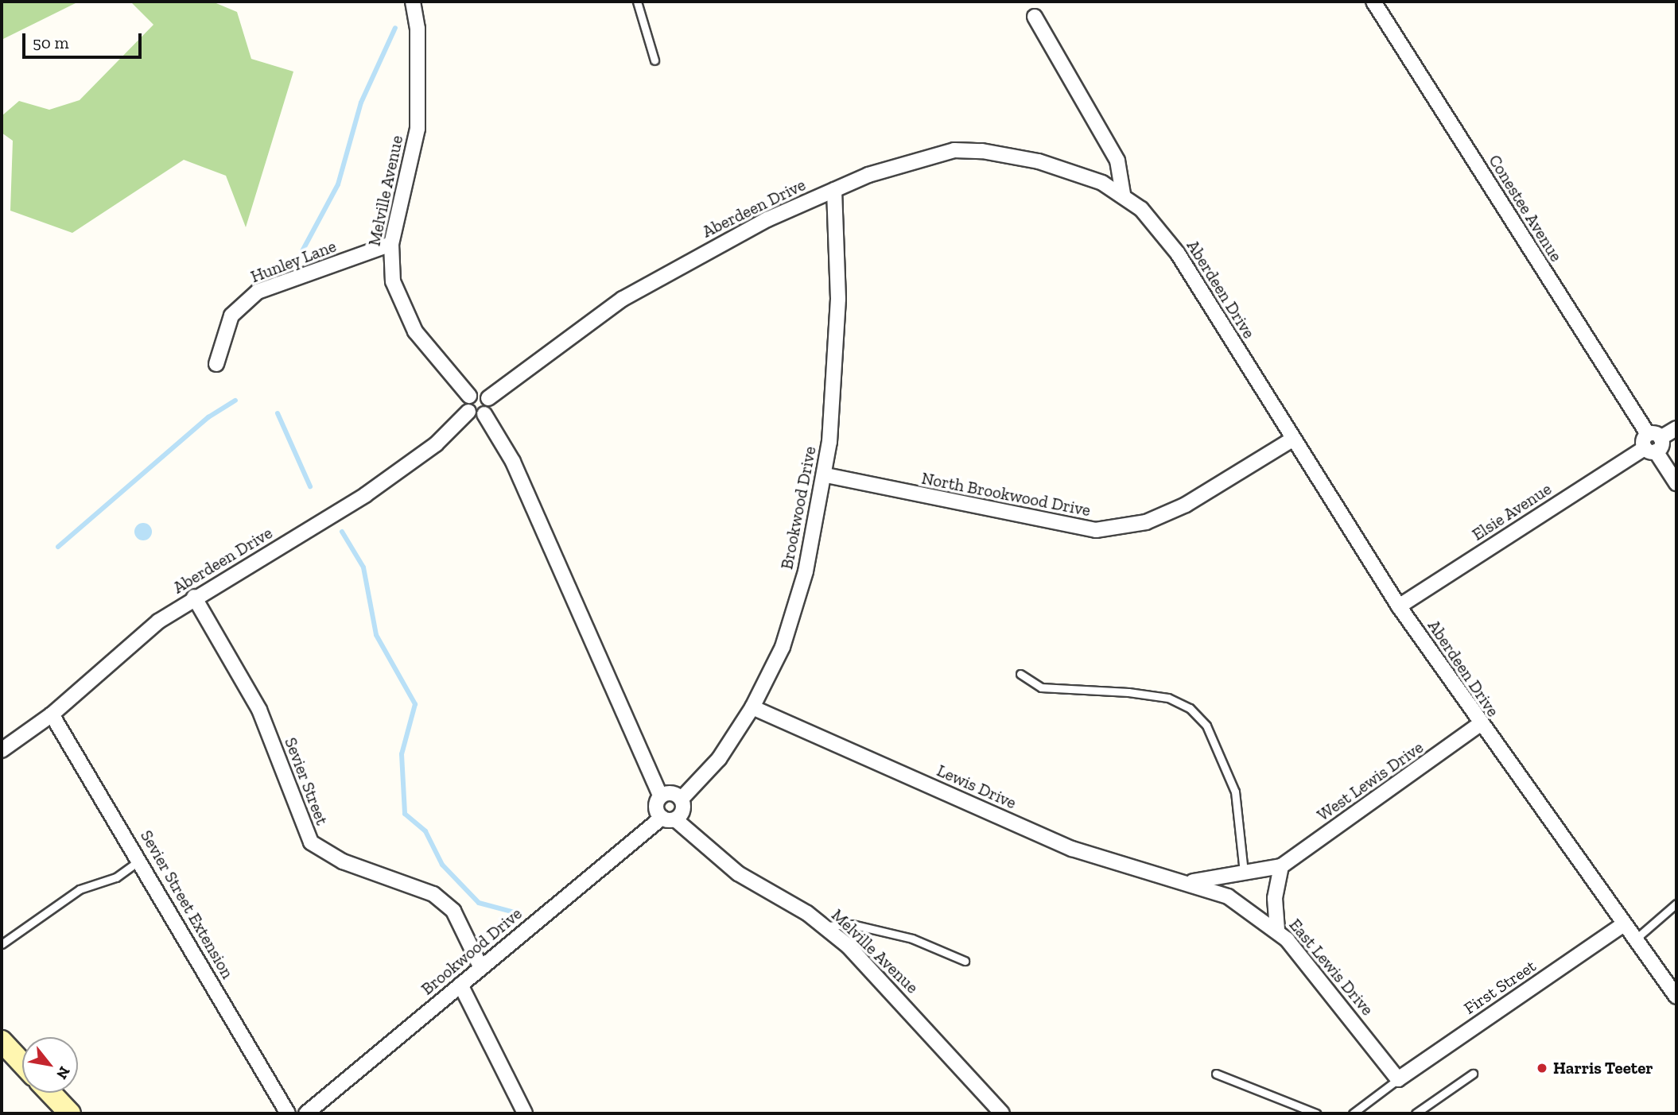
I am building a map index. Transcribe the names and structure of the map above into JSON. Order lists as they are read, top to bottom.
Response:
{
  "streets": {
    "street": [
      "Melville Avenue",
      "Aberdeen Drive",
      "Conestee Avenue",
      "Hunley Lane",
      "North Brookwood Drive",
      "Brookwood Drive",
      "Elsie Avenue",
      "Sevier Street",
      "West Lewis Drive",
      "Lewis Drive",
      "Sevier Street Extension",
      "East Lewis Drive",
      "First Street"
    ]
  },
  "crossings": [
    ["Melville Avenue", "Hunley Lane"],
    ["Melville Avenue", "Brookwood Drive"],
    ["Aberdeen Drive", "North Brookwood Drive"],
    ["Aberdeen Drive", "Brookwood Drive"],
    ["Aberdeen Drive", "Elsie Avenue"],
    ["Aberdeen Drive", "Sevier Street"],
    ["Aberdeen Drive", "West Lewis Drive"],
    ["Aberdeen Drive", "Sevier Street Extension"],
    ["Aberdeen Drive", "First Street"],
    ["Conestee Avenue", "Elsie Avenue"],
    ["North Brookwood Drive", "Brookwood Drive"],
    ["Brookwood Drive", "Sevier Street"],
    ["Brookwood Drive", "Lewis Drive"],
    ["West Lewis Drive", "Lewis Drive"],
    ["West Lewis Drive", "East Lewis Drive"],
    ["Lewis Drive", "East Lewis Drive"],
    ["East Lewis Drive", "First Street"]
  ],
  "places": ["Harris Teeter"],
  "scale_bar": "50 m",
  "north": "bottom right"
}
